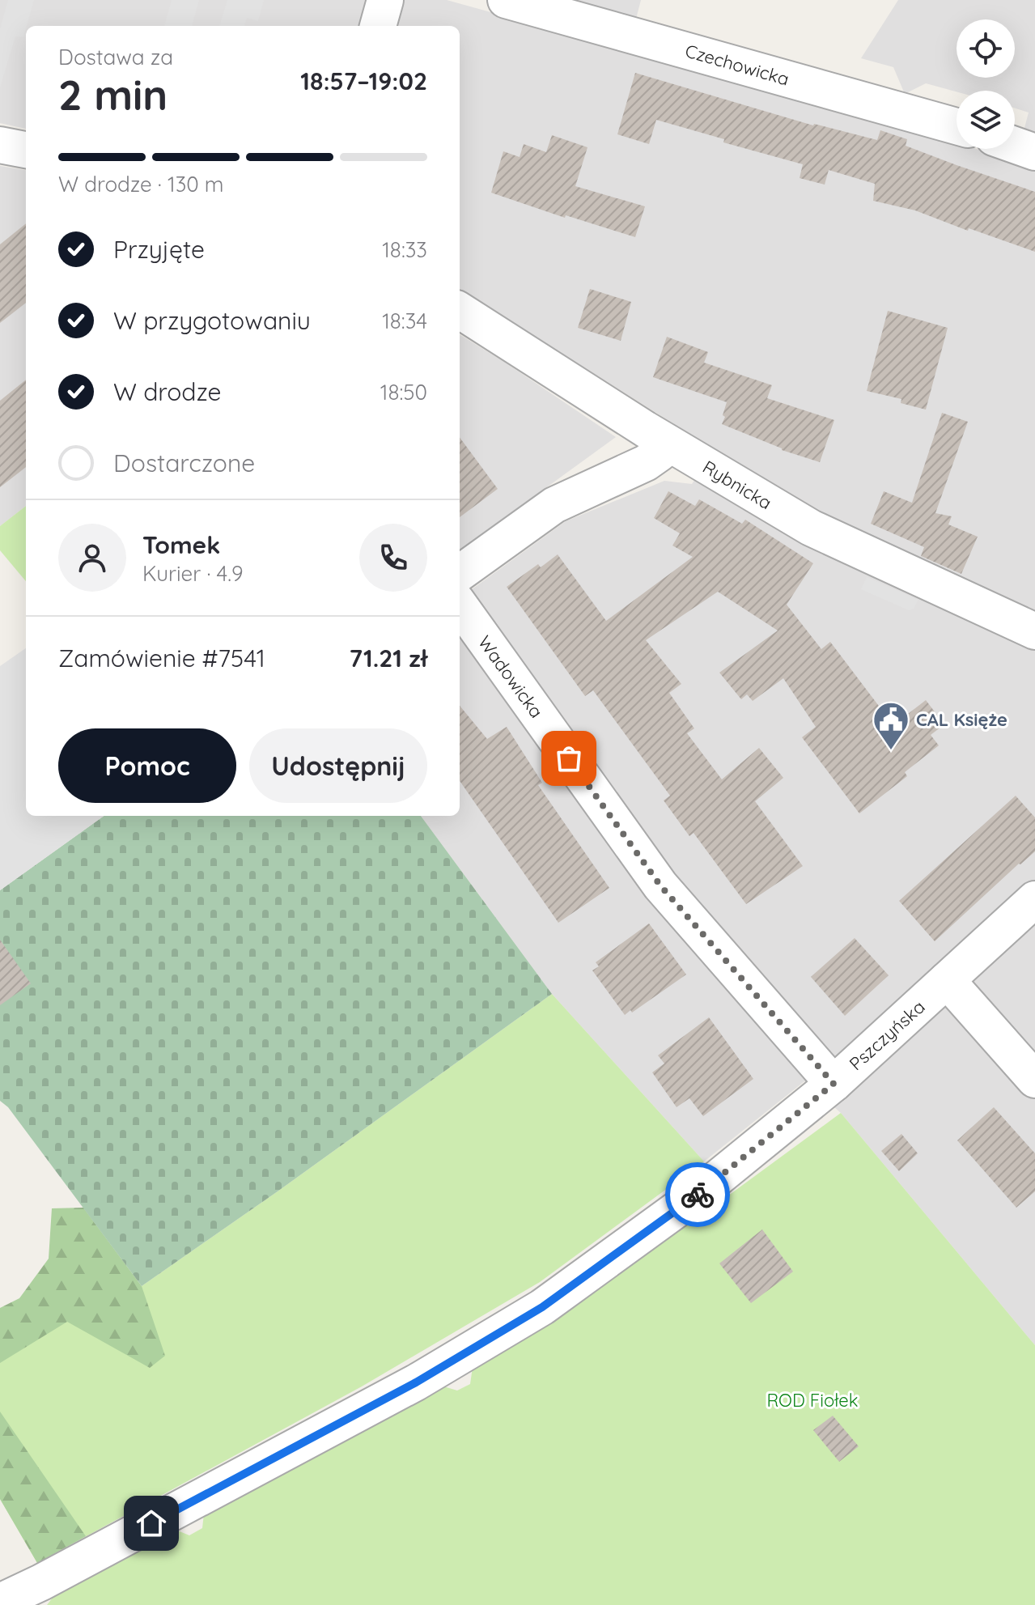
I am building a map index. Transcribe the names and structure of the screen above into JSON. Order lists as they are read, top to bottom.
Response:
{
  "streets": {
    "street": [
      "Czechowicka",
      "Rybnicka",
      "Wadowicka",
      "Pszczyńska"
    ]
  },
  "crossings": [
    ["Wadowicka", "Pszczyńska"]
  ],
  "parks": ["ROD Fiołek"],
  "places": {
    "public building": ["CAL Księże"]
  },
  "page": {
    "heading": ["2 min", "Dostawa za", "18:57–19:02"],
    "panel": [
      "Tomek",
      "Kurier · 4.9",
      "Zamówienie #7541",
      "71.21 zł"
    ],
    "bar": "W drodze · 130 m",
    "list": [
      ["Przyjęte", "18:33"],
      ["W przygotowaniu", "18:34"],
      ["W drodze", "18:50"],
      "Dostarczone"
    ],
    "buttons": ["Pomoc", "Udostępnij"]
  }
}
